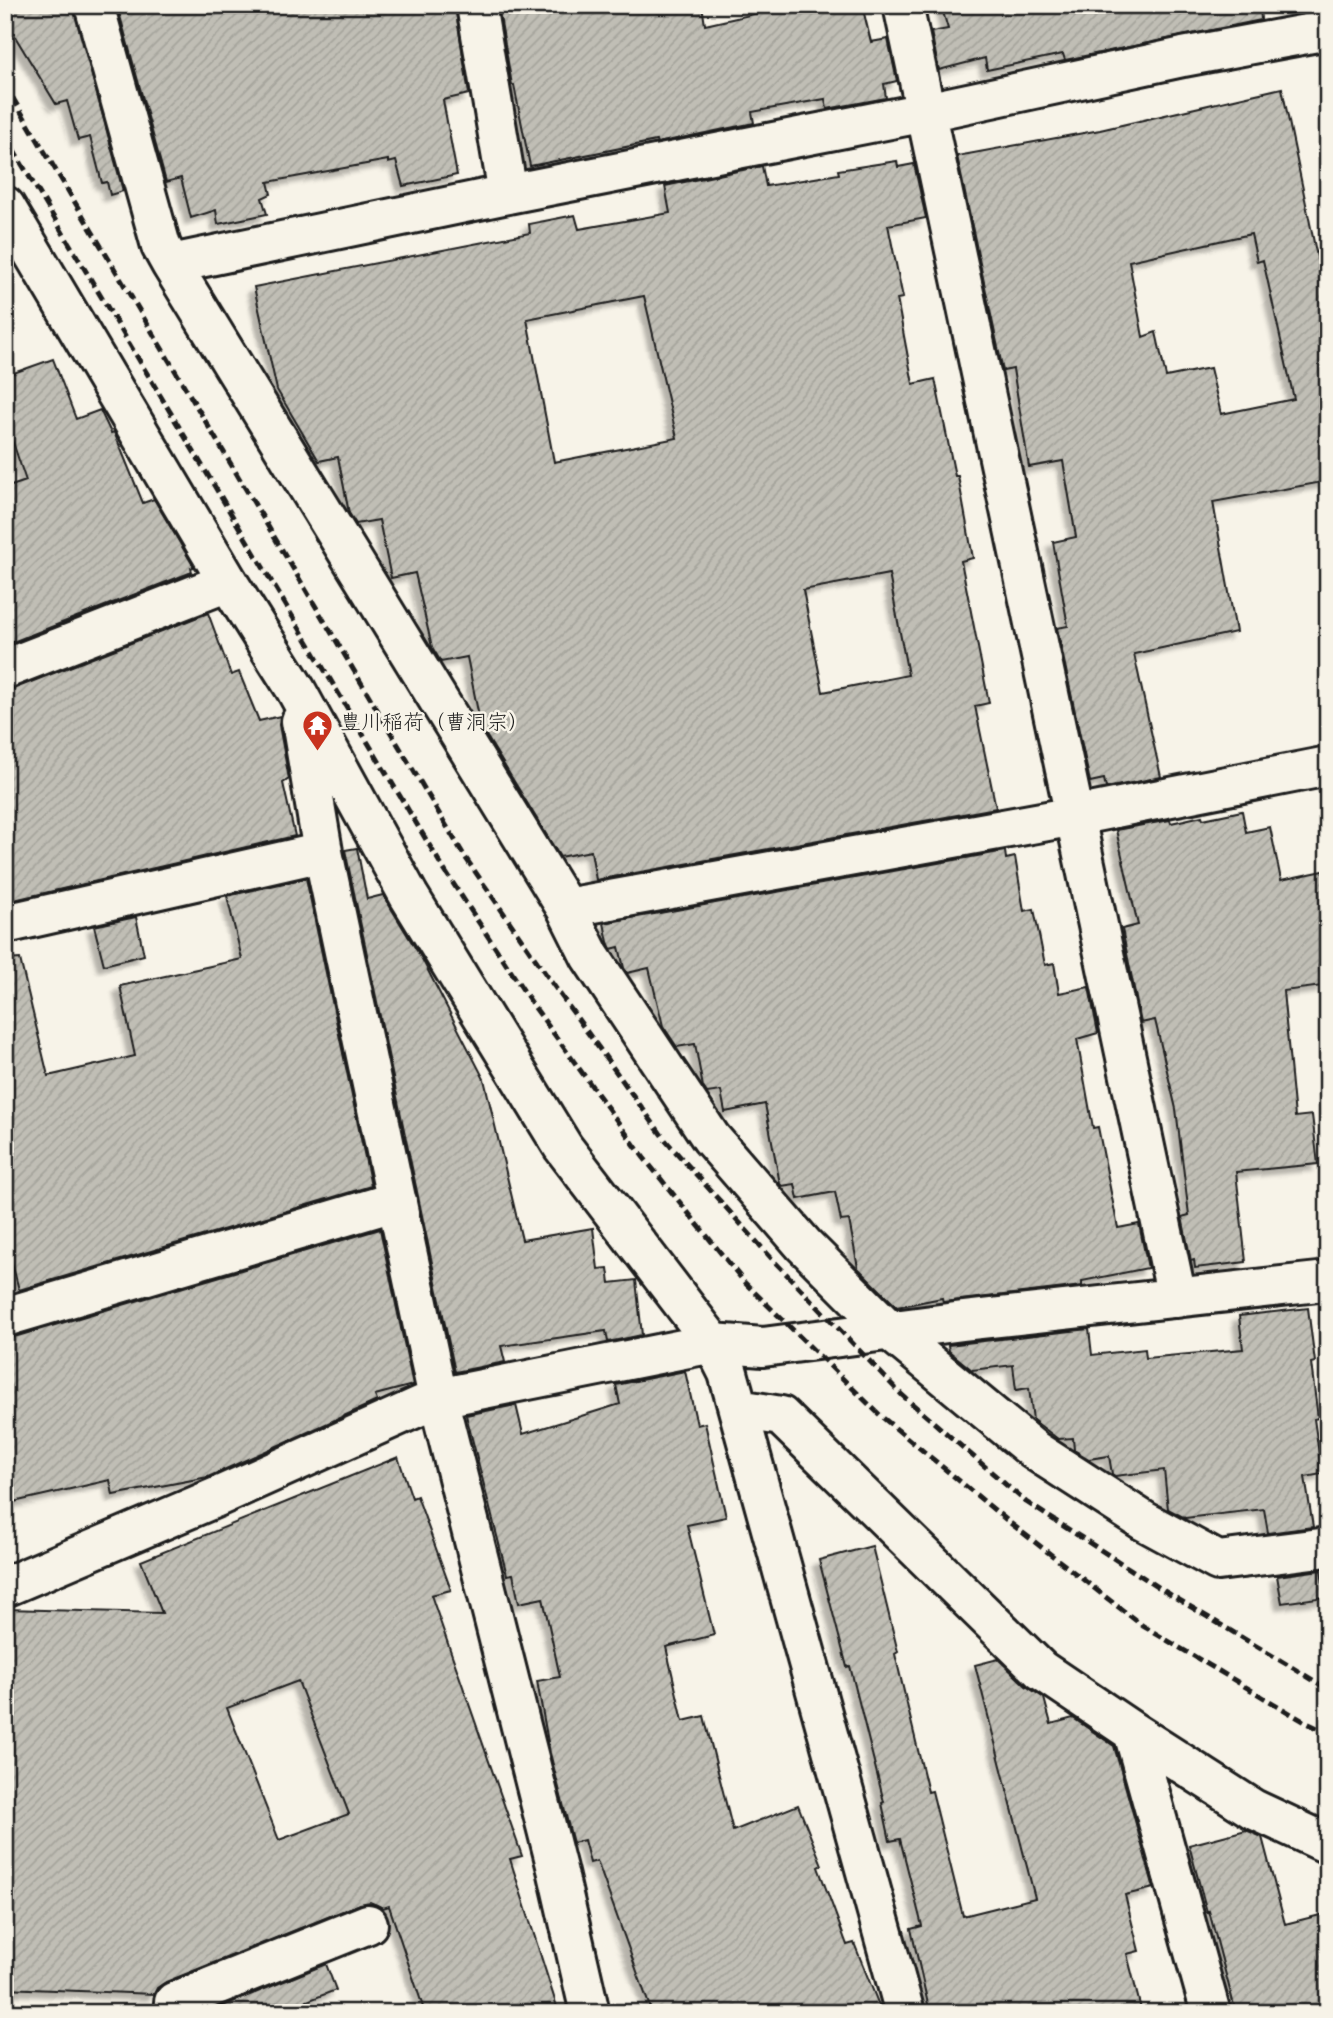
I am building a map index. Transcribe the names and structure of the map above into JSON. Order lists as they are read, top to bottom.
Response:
{
  "places": {
    "temple": ["豊川稲荷（曹洞宗）"]
  }
}
